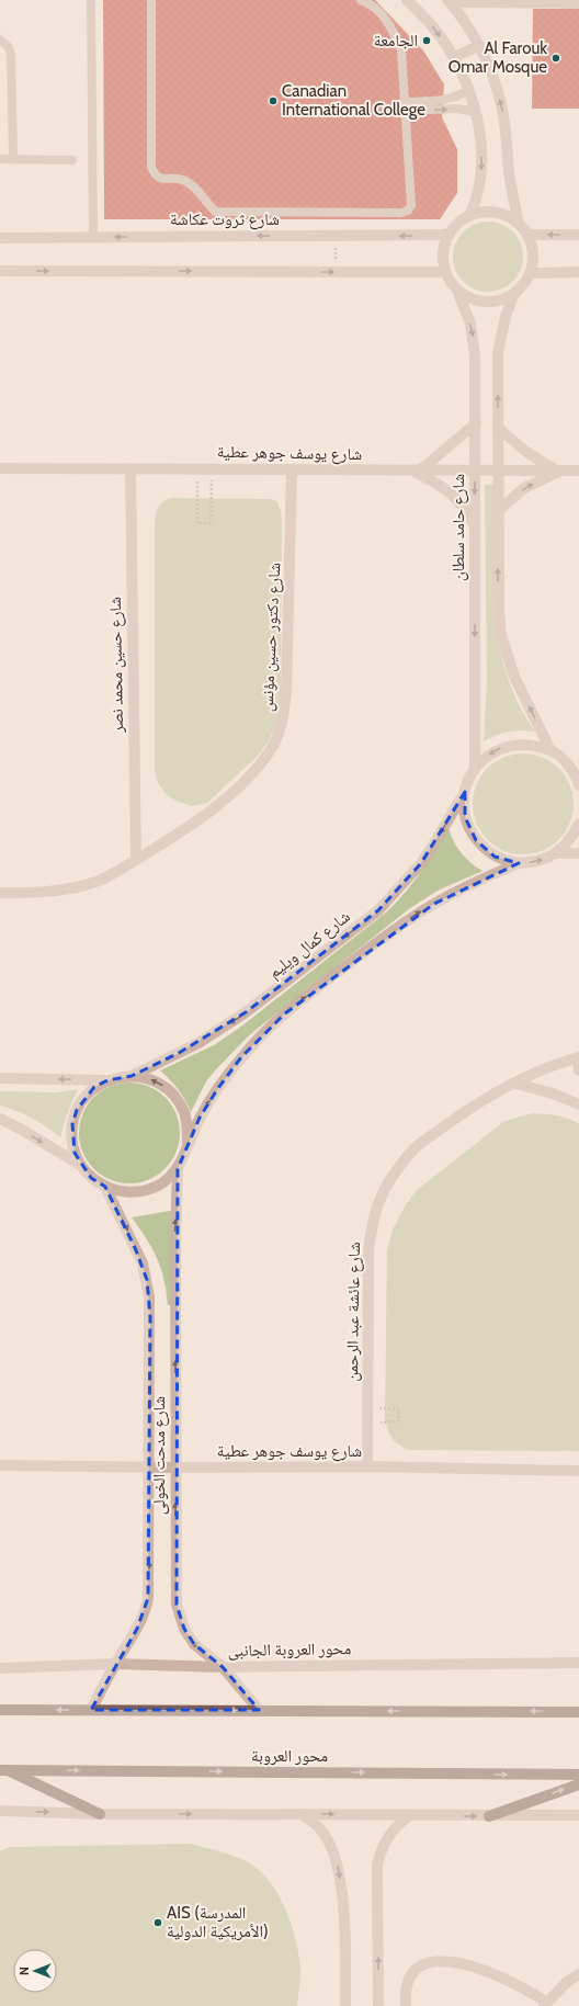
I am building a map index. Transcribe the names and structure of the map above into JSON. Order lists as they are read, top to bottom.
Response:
{
  "streets": {
    "main road": ["محور العروبة"],
    "street": [
      "شارع ثروت عكاشة",
      "شارع يوسف جوهر عطية",
      "شارع حامد سلطان",
      "شارع دكتور حسين مؤنس",
      "شارع حسين محمد نصر",
      "شارع كمال ويليم",
      "شارع عائشة عبد الرحمن",
      "شارع مدحت الخولى",
      "محور العروبة الجانبى"
    ]
  },
  "crossings": [
    ["شارع ثروت عكاشة", "شارع حامد سلطان"],
    ["شارع يوسف جوهر عطية", "شارع حامد سلطان"],
    ["شارع يوسف جوهر عطية", "شارع دكتور حسين مؤنس"],
    ["شارع يوسف جوهر عطية", "شارع حسين محمد نصر"],
    ["شارع يوسف جوهر عطية", "شارع عائشة عبد الرحمن"],
    ["شارع يوسف جوهر عطية", "شارع مدحت الخولى"],
    ["شارع حامد سلطان", "شارع كمال ويليم"],
    ["شارع دكتور حسين مؤنس", "شارع حسين محمد نصر"],
    ["شارع كمال ويليم", "شارع مدحت الخولى"],
    ["شارع مدحت الخولى", "محور العروبة الجانبى"]
  ],
  "places": [
    "الجامعة",
    "Al Farouk Omar Mosque",
    "Canadian International College",
    "AIS (المدرسة الأمريكية الدولية)"
  ],
  "north": "left"
}
